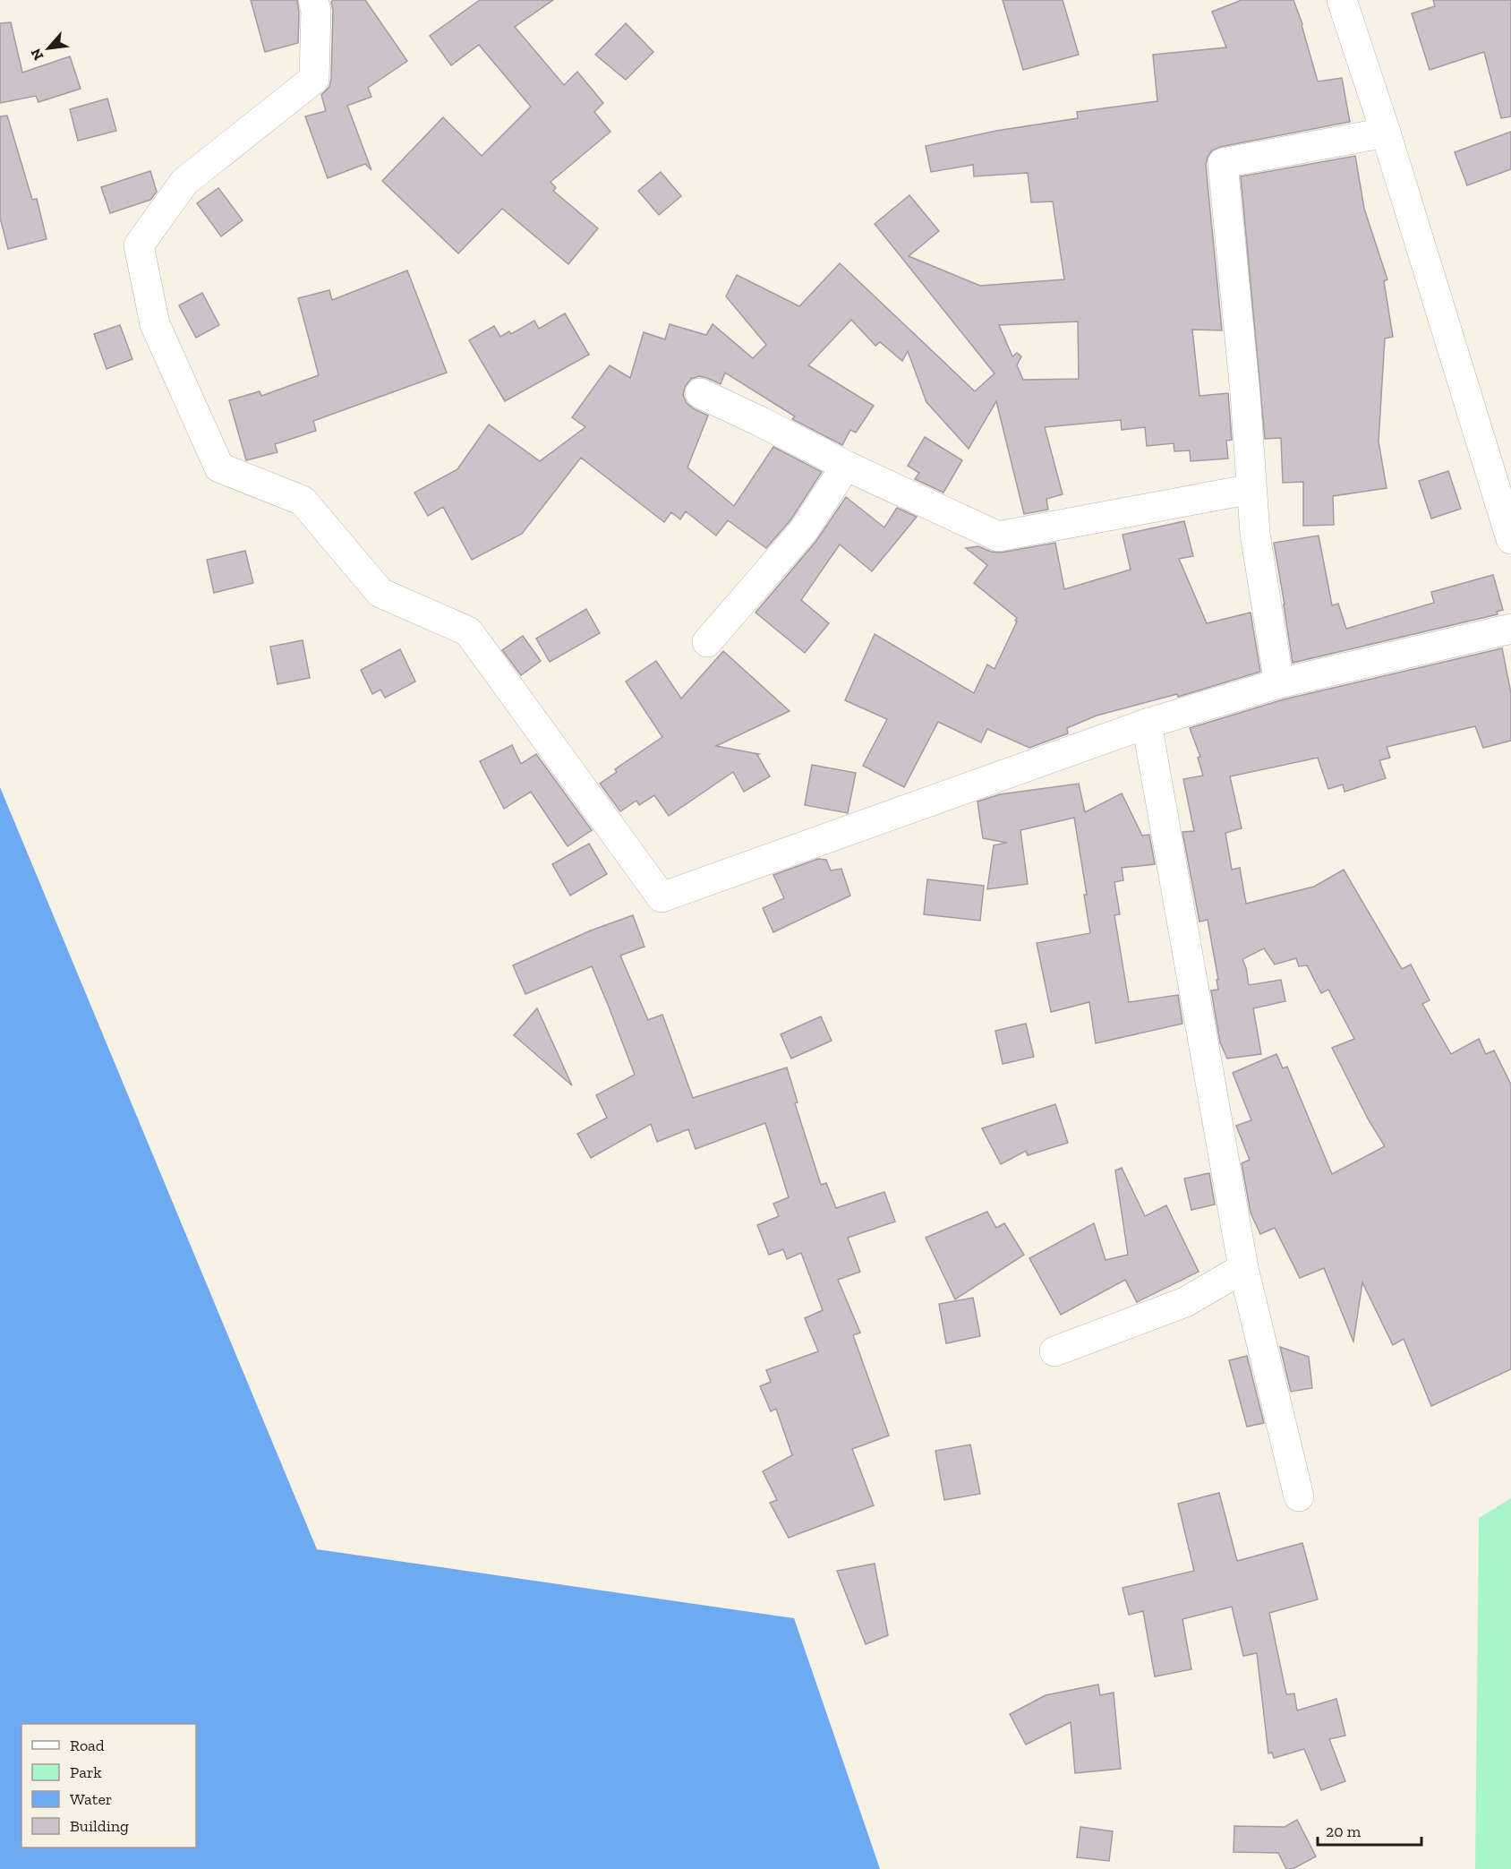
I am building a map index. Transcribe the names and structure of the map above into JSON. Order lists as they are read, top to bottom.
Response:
{
  "legend": [
    "Road",
    "Park",
    "Water",
    "Building"
  ],
  "scale_bar": "20 m",
  "north": "bottom left"
}
